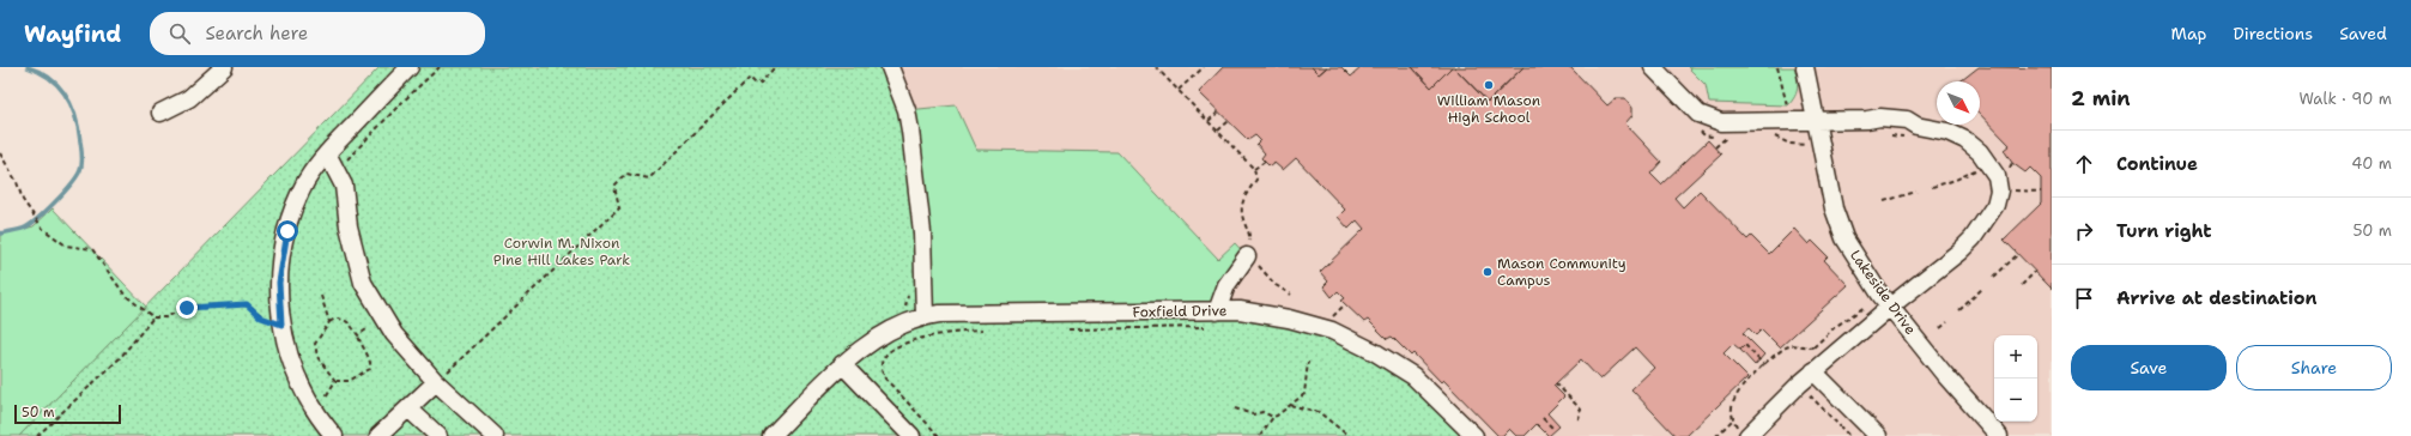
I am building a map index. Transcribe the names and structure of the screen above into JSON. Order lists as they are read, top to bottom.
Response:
{
  "streets": {
    "street": ["Lakeside Drive", "Foxfield Drive"]
  },
  "parks": ["Corwin M. Nixon Pine Hill Lakes Park"],
  "places": ["William Mason High School", "Mason Community Campus"],
  "scale_bar": "50 m",
  "north": "bottom right",
  "page": {
    "header": "Wayfind",
    "search": "Search here",
    "nav": ["Map", "Directions", "Saved"],
    "heading": ["2 min", "Walk · 90 m"],
    "list": [
      ["Continue", "40 m"],
      ["Turn right", "50 m"],
      "Arrive at destination"
    ],
    "buttons": ["Save", "Share"],
    "map_buttons": ["+", "−"],
    "scale": "50 m"
  }
}
